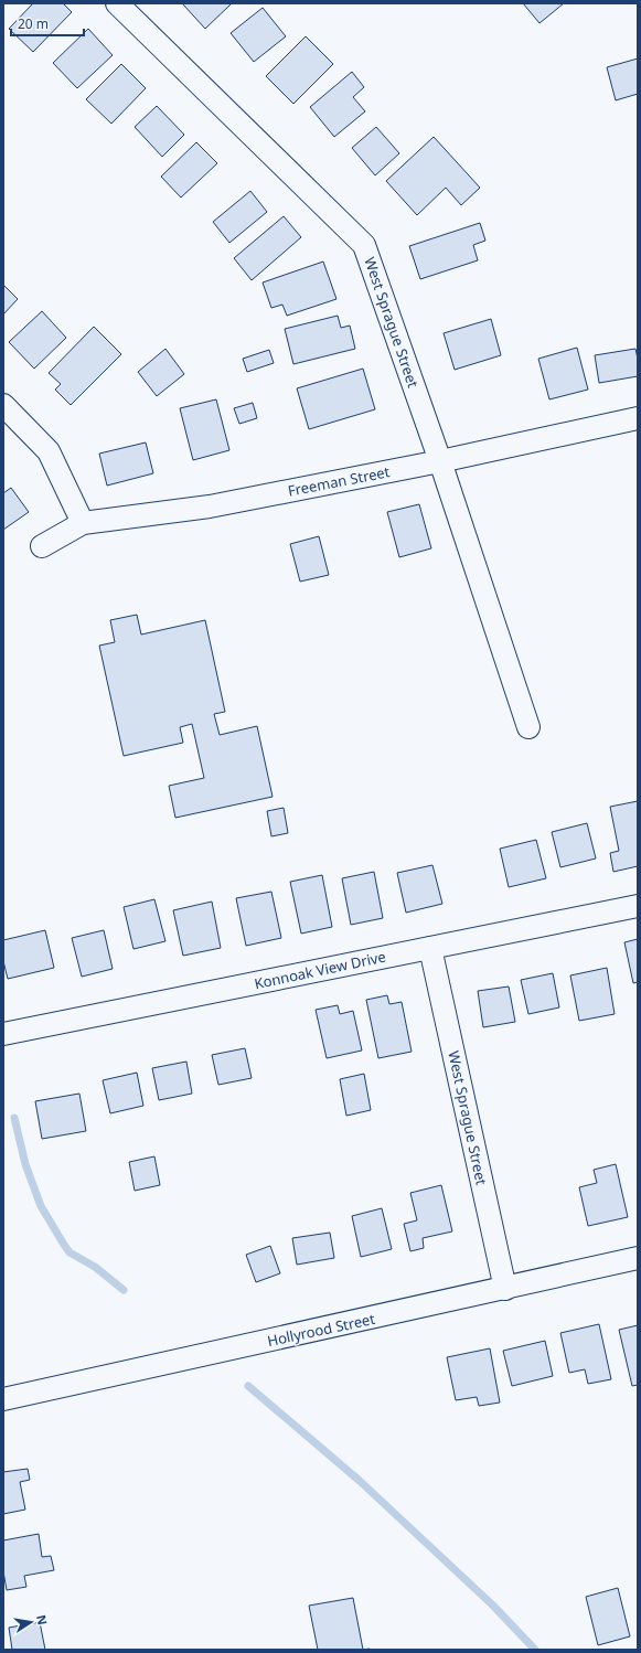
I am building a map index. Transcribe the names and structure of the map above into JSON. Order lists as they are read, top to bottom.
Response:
{
  "streets": {
    "street": [
      "West Sprague Street",
      "Freeman Street",
      "Konnoak View Drive",
      "Hollyrood Street"
    ]
  },
  "crossings": [
    ["West Sprague Street", "Freeman Street"],
    ["West Sprague Street", "Konnoak View Drive"],
    ["West Sprague Street", "Hollyrood Street"]
  ],
  "scale_bar": "20 m",
  "north": "right"
}
